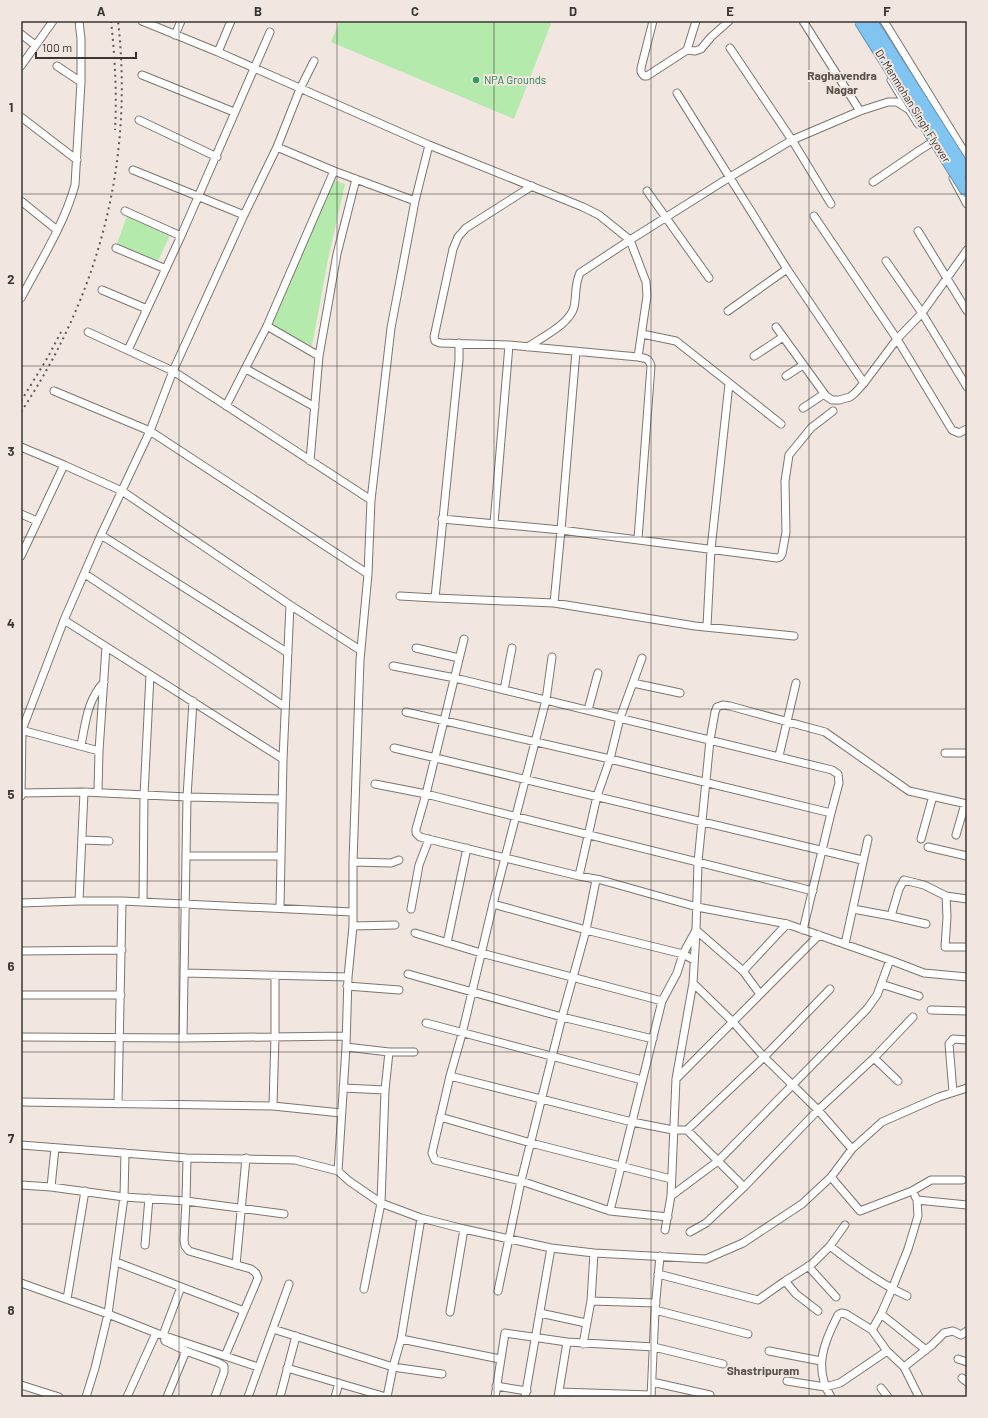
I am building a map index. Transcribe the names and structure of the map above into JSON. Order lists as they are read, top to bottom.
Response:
{
  "streets": {
    "highway": ["Dr.Manmohan Singh Flyover"]
  },
  "districts": ["Raghavendra Nagar", "Shastripuram"],
  "places": ["NPA Grounds"],
  "scale_bar": "100 m",
  "grid": {
    "columns": [
      "A",
      "B",
      "C",
      "D",
      "E",
      "F"
    ],
    "rows": [
      "1",
      "2",
      "3",
      "4",
      "5",
      "6",
      "7",
      "8"
    ]
  }
}
